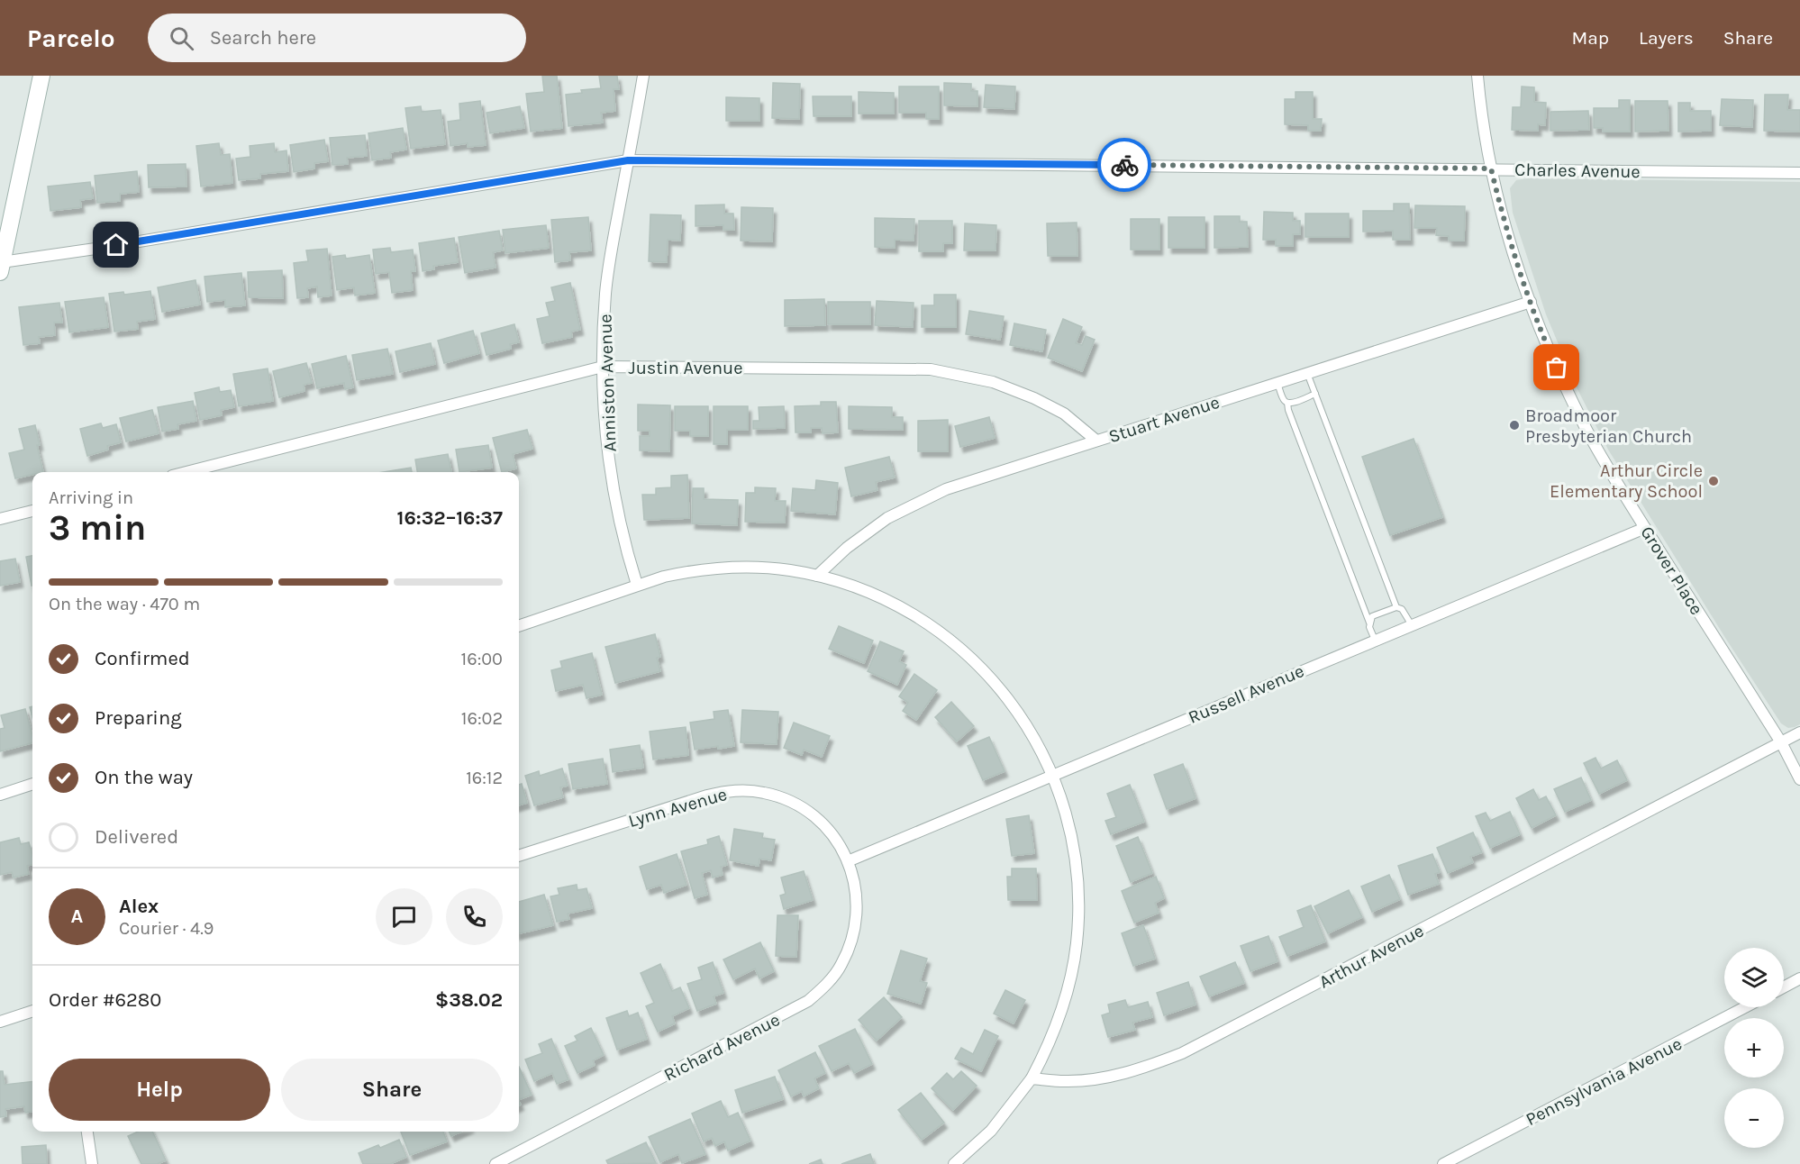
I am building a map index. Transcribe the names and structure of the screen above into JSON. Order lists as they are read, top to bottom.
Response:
{
  "streets": {
    "street": [
      "Charles Avenue",
      "Justin Avenue",
      "Anniston Avenue",
      "Stuart Avenue",
      "Grover Place",
      "Russell Avenue",
      "Lynn Avenue",
      "Arthur Avenue",
      "Richard Avenue",
      "Pennsylvania Avenue"
    ]
  },
  "crossings": [
    ["Charles Avenue", "Anniston Avenue"],
    ["Charles Avenue", "Grover Place"],
    ["Justin Avenue", "Anniston Avenue"],
    ["Justin Avenue", "Stuart Avenue"],
    ["Stuart Avenue", "Grover Place"],
    ["Grover Place", "Russell Avenue"],
    ["Grover Place", "Arthur Avenue"],
    ["Russell Avenue", "Lynn Avenue"],
    ["Russell Avenue", "Richard Avenue"],
    ["Lynn Avenue", "Richard Avenue"]
  ],
  "places": ["Broadmoor Presbyterian Church", "Arthur Circle Elementary School"],
  "page": {
    "header": "Parcelo",
    "search": "Search here",
    "nav": ["Map", "Layers", "Share"],
    "heading": ["3 min", "Arriving in", "16:32–16:37"],
    "panel": [
      "Alex",
      "Courier · 4.9",
      "Order #6280",
      "$38.02"
    ],
    "bar": "On the way · 470 m",
    "list": [
      ["Confirmed", "16:00"],
      ["Preparing", "16:02"],
      ["On the way", "16:12"],
      "Delivered"
    ],
    "round": "A",
    "map_buttons": ["+", "−"],
    "buttons": ["Help", "Share"]
  }
}
